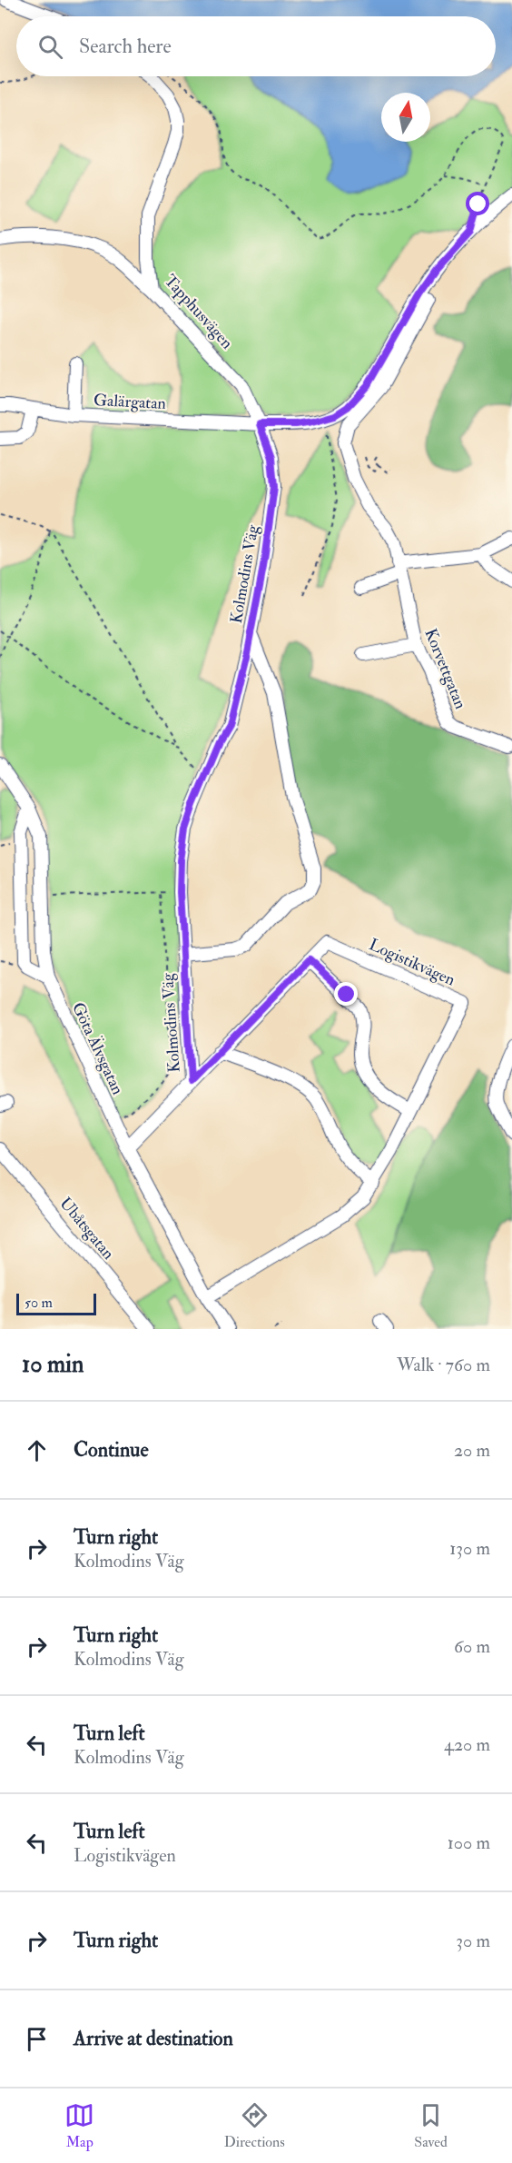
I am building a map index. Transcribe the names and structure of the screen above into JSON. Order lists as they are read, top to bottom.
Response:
{
  "streets": {
    "street": [
      "Tapphusvägen",
      "Galärgatan",
      "Kolmodins Väg",
      "Korvettgatan",
      "Logistikvägen",
      "Göta Älvsgatan",
      "Ubåtsgatan"
    ]
  },
  "crossings": [
    ["Tapphusvägen", "Galärgatan"],
    ["Tapphusvägen", "Kolmodins Väg"],
    ["Galärgatan", "Kolmodins Väg"],
    ["Kolmodins Väg", "Logistikvägen"],
    ["Logistikvägen", "Göta Älvsgatan"]
  ],
  "scale_bar": "50 m",
  "north": "top",
  "page": {
    "search": "Search here",
    "scale": "50 m",
    "heading": ["10 min", "Walk · 760 m"],
    "list": [
      ["Continue", "20 m"],
      ["Turn right", "Kolmodins Väg", "130 m"],
      ["Turn right", "Kolmodins Väg", "60 m"],
      ["Turn left", "Kolmodins Väg", "420 m"],
      ["Turn left", "Logistikvägen", "100 m"],
      ["Turn right", "30 m"],
      "Arrive at destination"
    ],
    "nav": ["Map", "Directions", "Saved"]
  }
}
